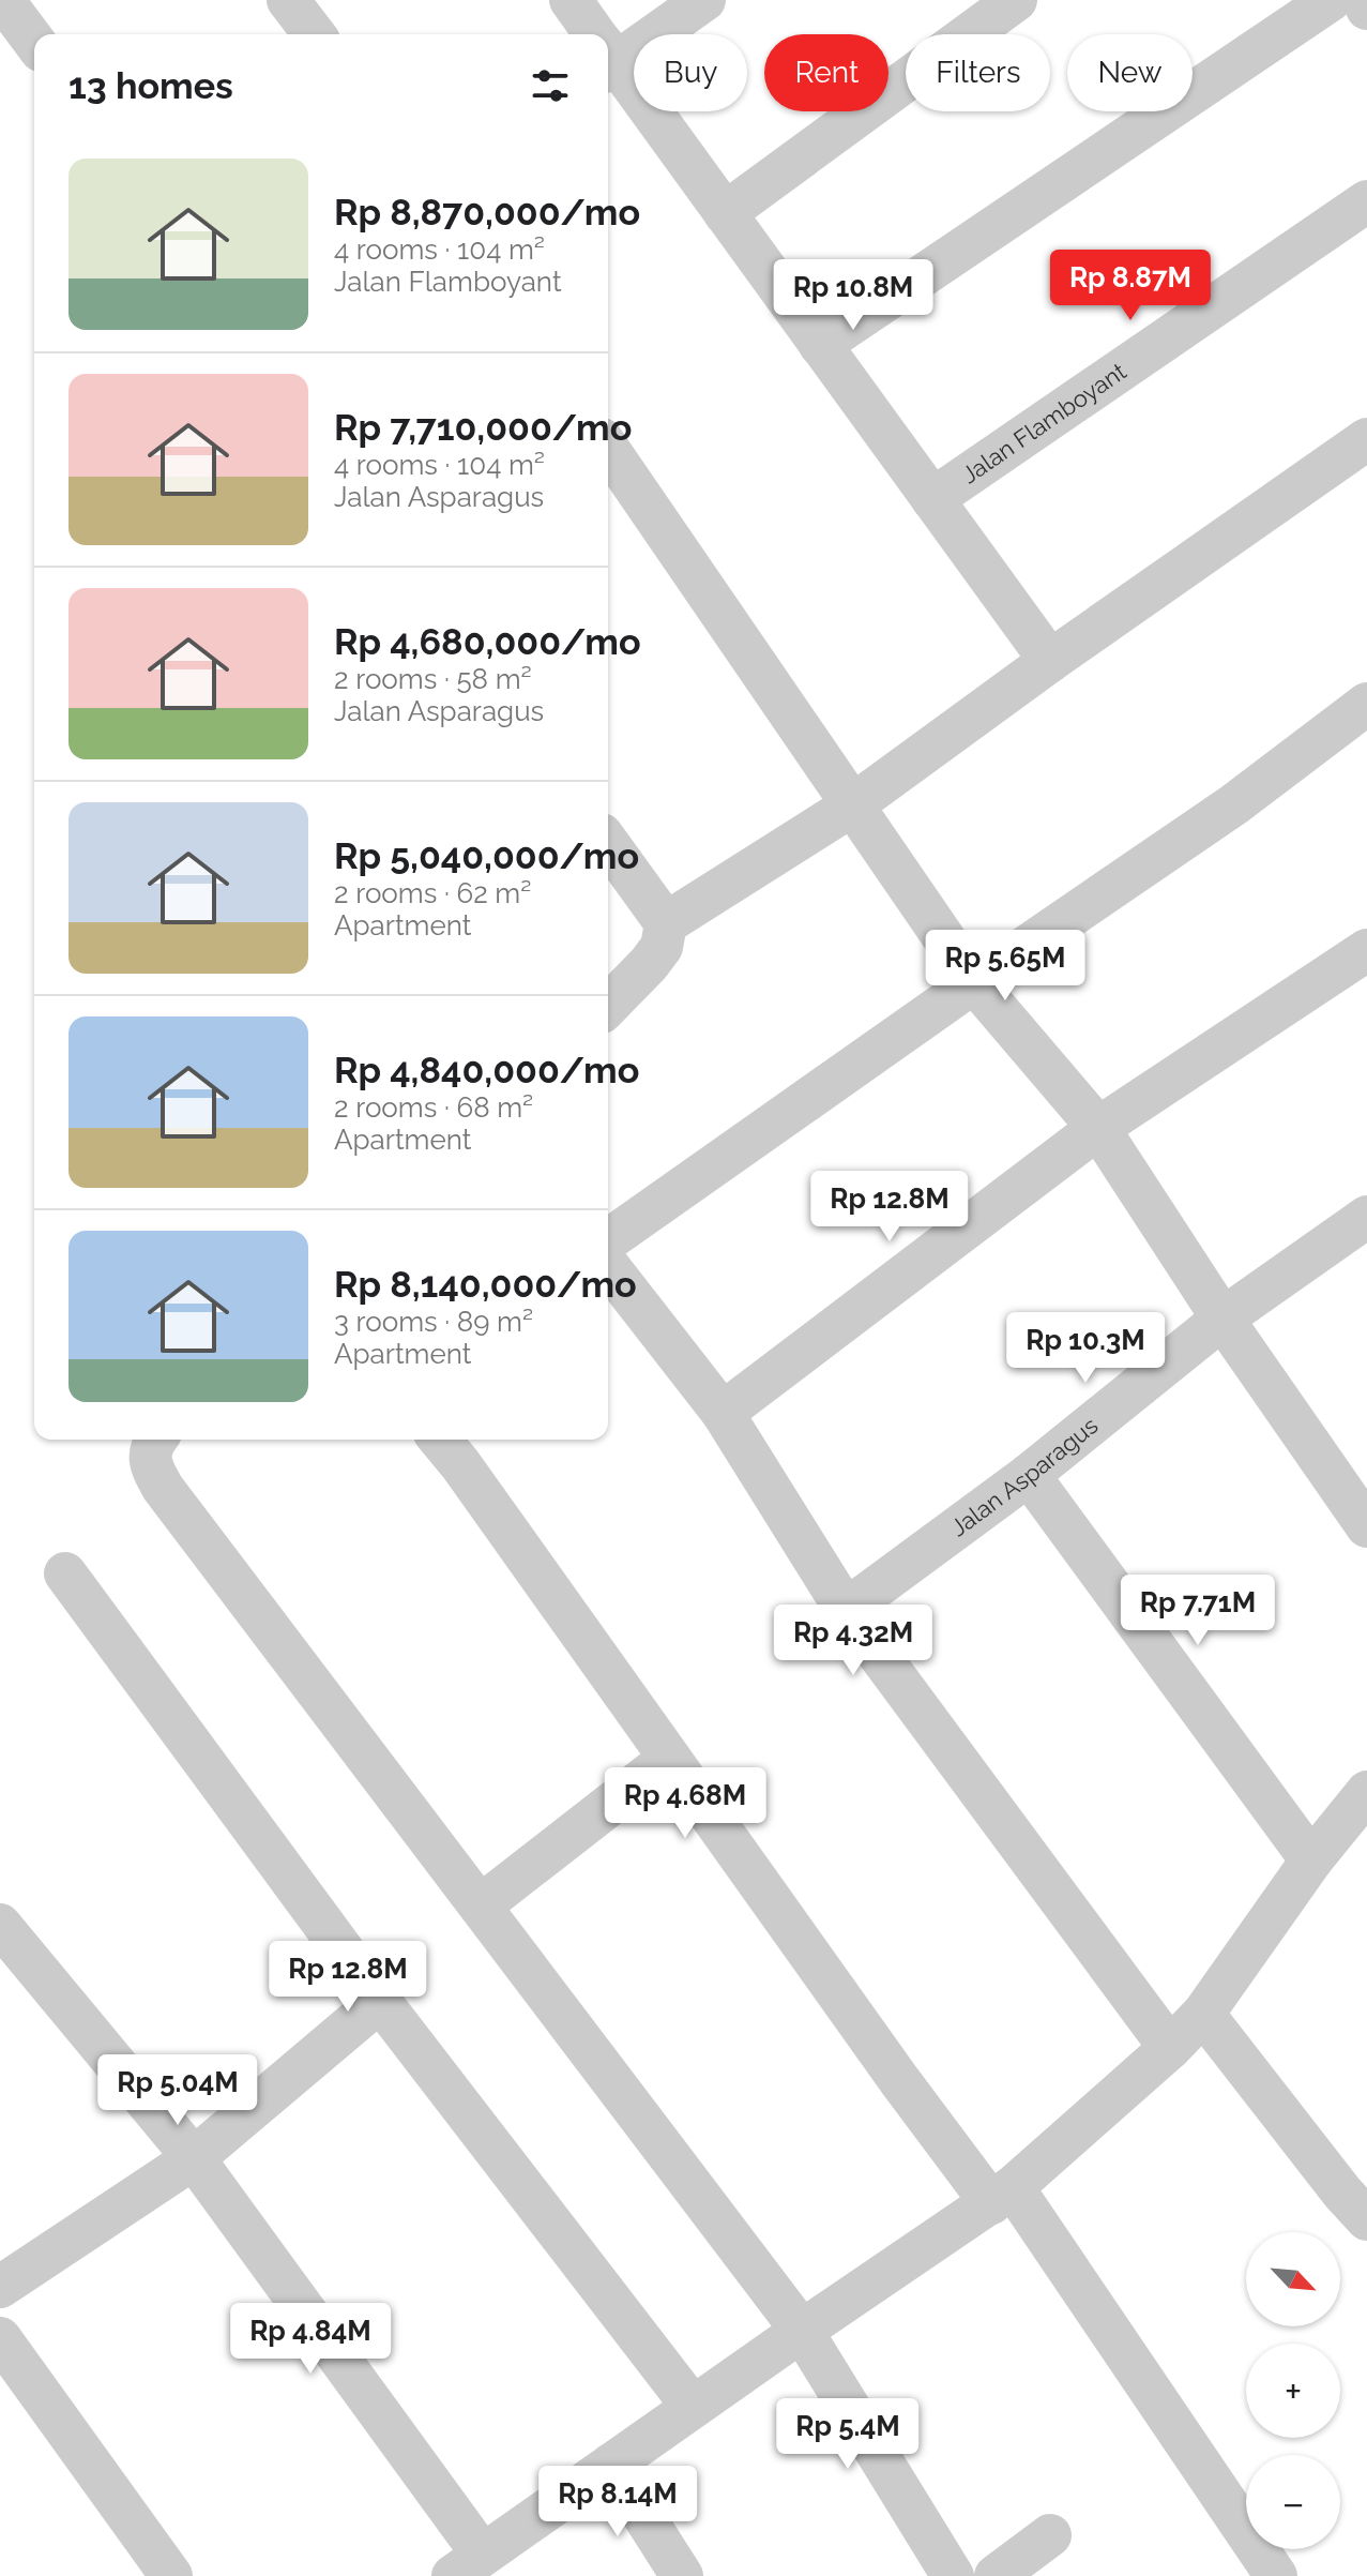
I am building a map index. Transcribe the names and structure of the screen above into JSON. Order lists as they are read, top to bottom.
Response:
{
  "streets": {
    "street": ["Jalan Flamboyant", "Jalan Asparagus"]
  },
  "north": "bottom right",
  "page": {
    "chip": [
      "Buy",
      "Rent",
      "Filters",
      "New"
    ],
    "heading": "13 homes",
    "list": [
      {
        "name": "Rp 8,870,000/mo",
        "note": "4 rooms · 104 m² · Jalan Flamboyant"
      },
      {
        "name": "Rp 7,710,000/mo",
        "note": "4 rooms · 104 m² · Jalan Asparagus"
      },
      {
        "name": "Rp 4,680,000/mo",
        "note": "2 rooms · 58 m² · Jalan Asparagus"
      },
      {
        "name": "Rp 5,040,000/mo",
        "note": "2 rooms · 62 m² · Apartment"
      },
      {
        "name": "Rp 4,840,000/mo",
        "note": "2 rooms · 68 m² · Apartment"
      },
      {
        "name": "Rp 8,140,000/mo",
        "note": "3 rooms · 89 m² · Apartment"
      }
    ],
    "price": [
      "Rp 8.87M",
      "Rp 10.8M",
      "Rp 5.65M",
      "Rp 12.8M",
      "Rp 10.3M",
      "Rp 7.71M",
      "Rp 4.32M",
      "Rp 4.68M",
      "Rp 12.8M",
      "Rp 5.04M",
      "Rp 4.84M",
      "Rp 5.4M",
      "Rp 8.14M"
    ],
    "map_buttons": ["+", "−"]
  }
}
